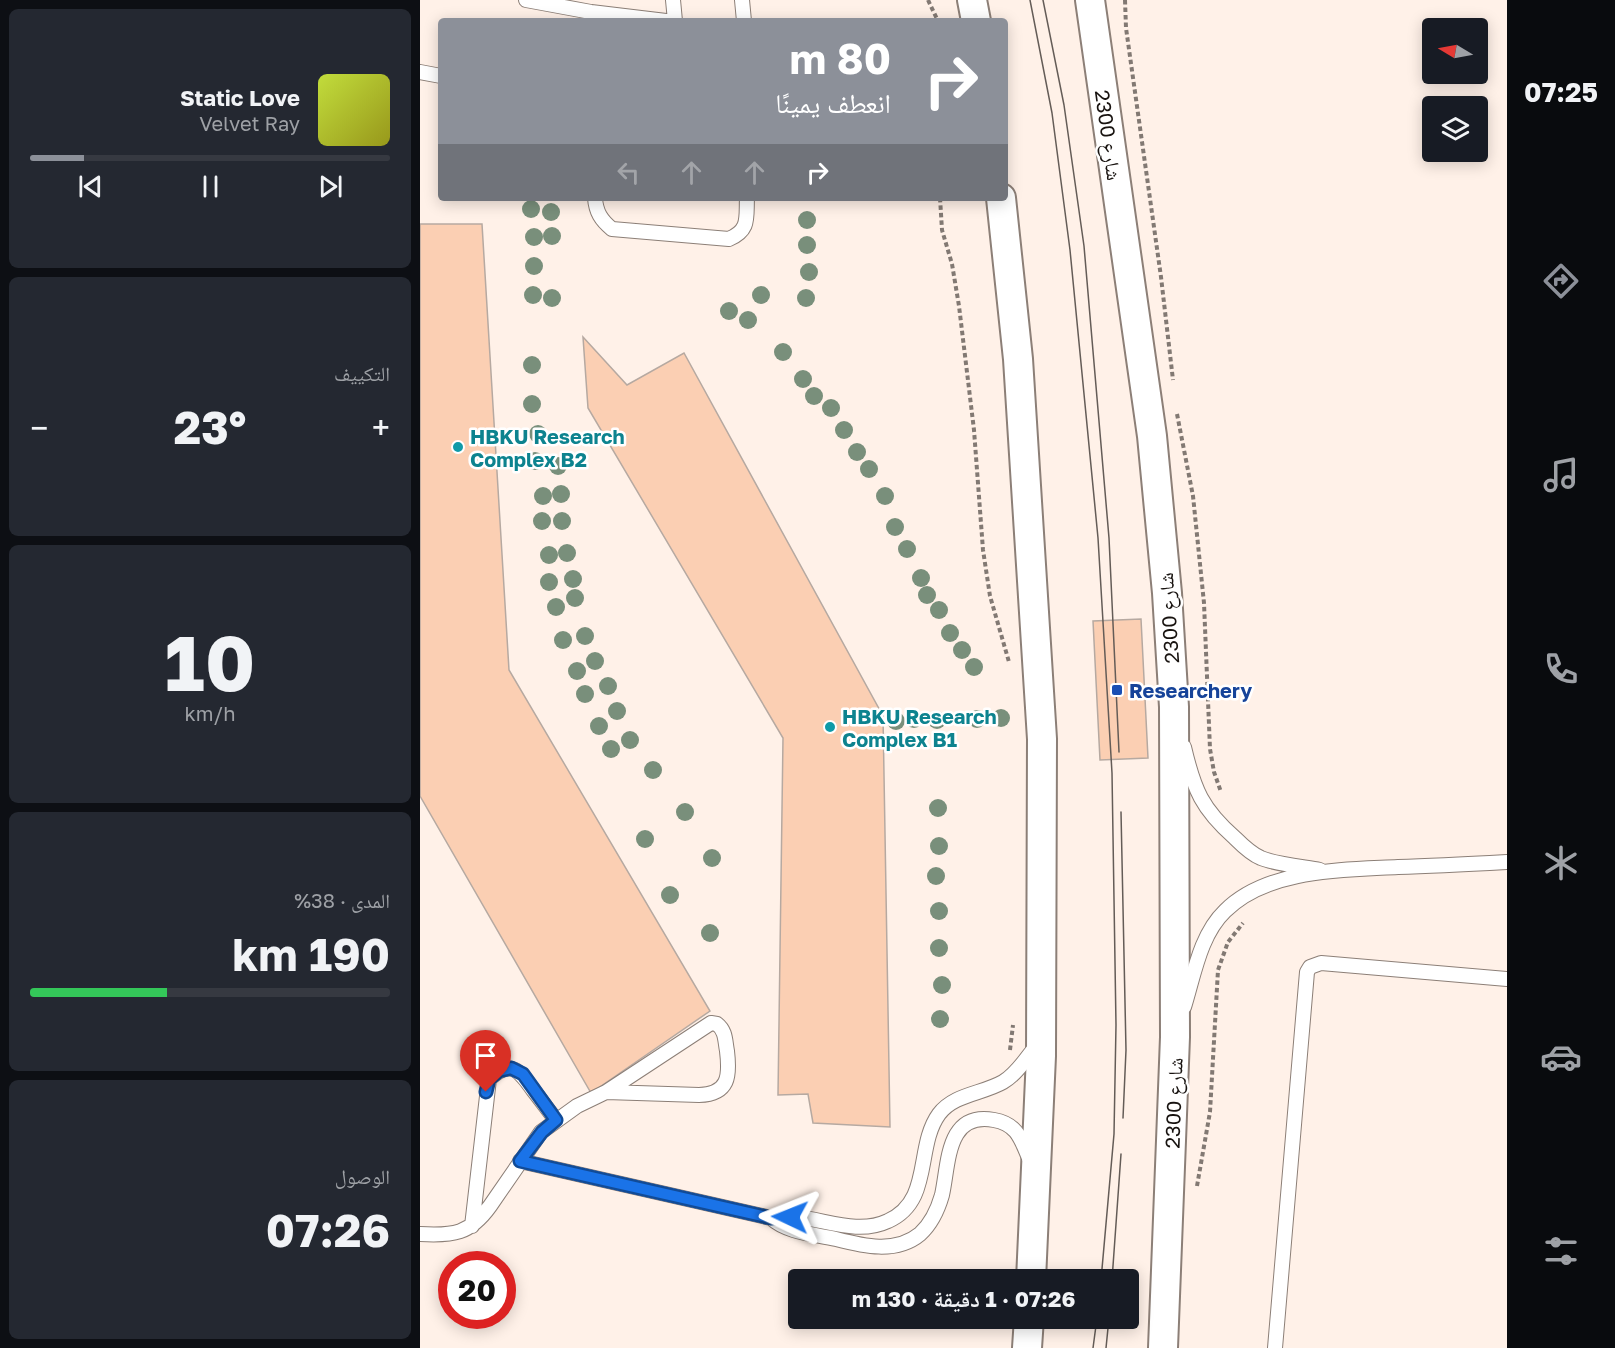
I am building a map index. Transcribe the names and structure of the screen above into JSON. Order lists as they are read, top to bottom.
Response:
{
  "streets": {
    "street": ["شارع 2300"]
  },
  "places": {
    "other": ["HBKU Research Complex B2", "HBKU Research Complex B1"],
    "transit": ["Researchery"]
  },
  "north": "left",
  "page": {
    "tabs": "07:25",
    "turn": ["80 m", "انعطف يمينًا"],
    "song": ["Static Love", "Velvet Ray"],
    "tile": [
      "التكييف",
      ["10", "km/h"],
      ["المدى · 38%", "190 km"],
      ["الوصول", "07:26"]
    ],
    "heat": ["−", "23°", "+"],
    "limit": "20",
    "trip": "07:26 · 1 دقيقة · 130 m"
  }
}
